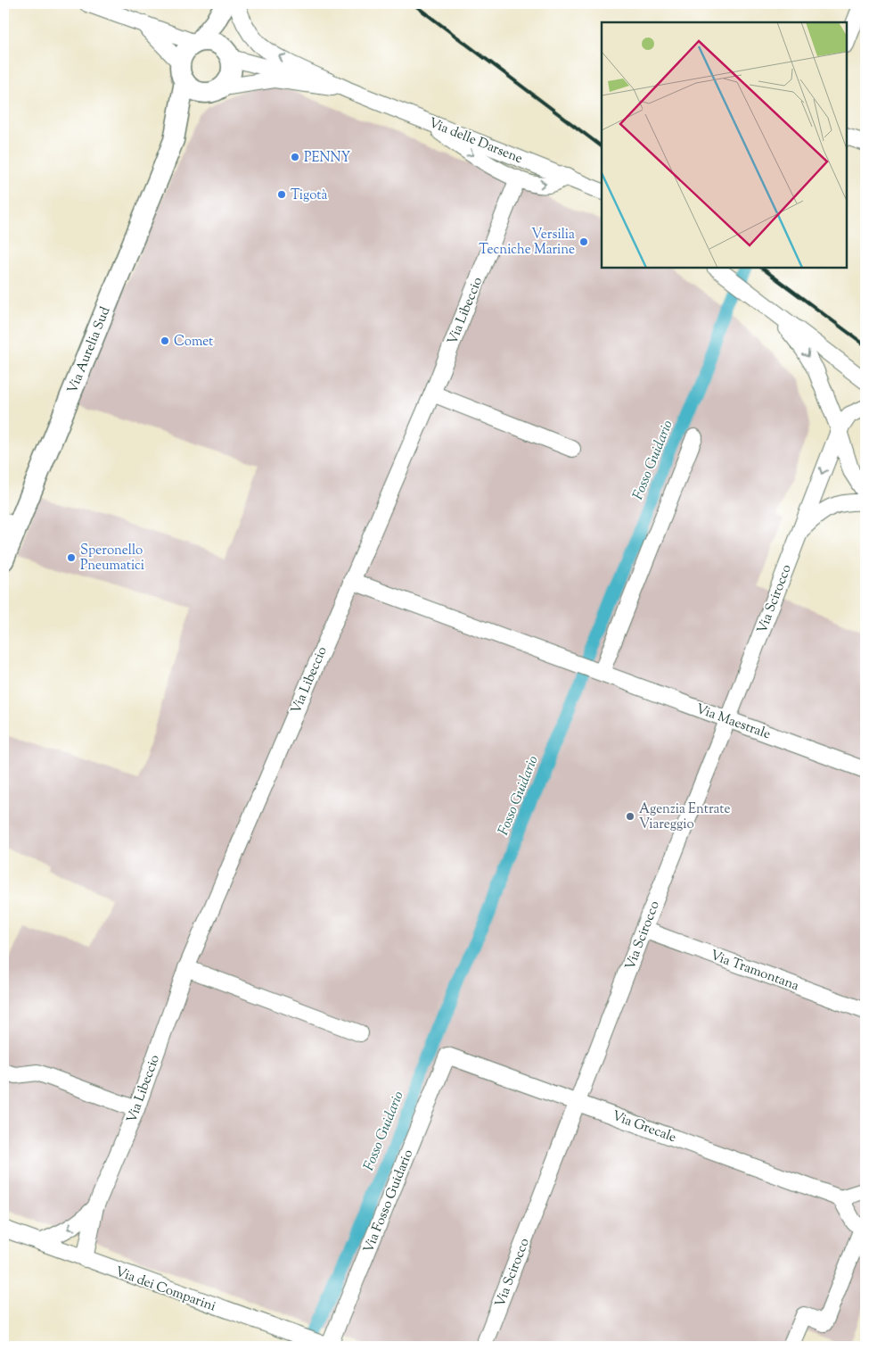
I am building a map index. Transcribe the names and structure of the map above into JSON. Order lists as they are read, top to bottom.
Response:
{
  "streets": {
    "main road": ["Via Aurelia Sud"],
    "street": [
      "Via delle Darsene",
      "Via Libeccio",
      "Via Scirocco",
      "Via Maestrale",
      "Via Tramontana",
      "Via Grecale",
      "Via Fosso Guidario",
      "Via dei Comparini"
    ]
  },
  "crossings": [
    ["Via delle Darsene", "Via Aurelia Sud"],
    ["Via Libeccio", "Via Maestrale"],
    ["Via Libeccio", "Via dei Comparini"],
    ["Via Scirocco", "Via Maestrale"],
    ["Via Scirocco", "Via Tramontana"],
    ["Via Scirocco", "Via Grecale"],
    ["Via Grecale", "Via Fosso Guidario"],
    ["Via Fosso Guidario", "Via dei Comparini"]
  ],
  "water": ["Fosso Guidario"],
  "places": [
    "PENNY",
    "Tigotà",
    "Versilia Tecniche Marine",
    "Comet",
    "Speronello Pneumatici",
    "Agenzia Entrate Viareggio"
  ]
}
